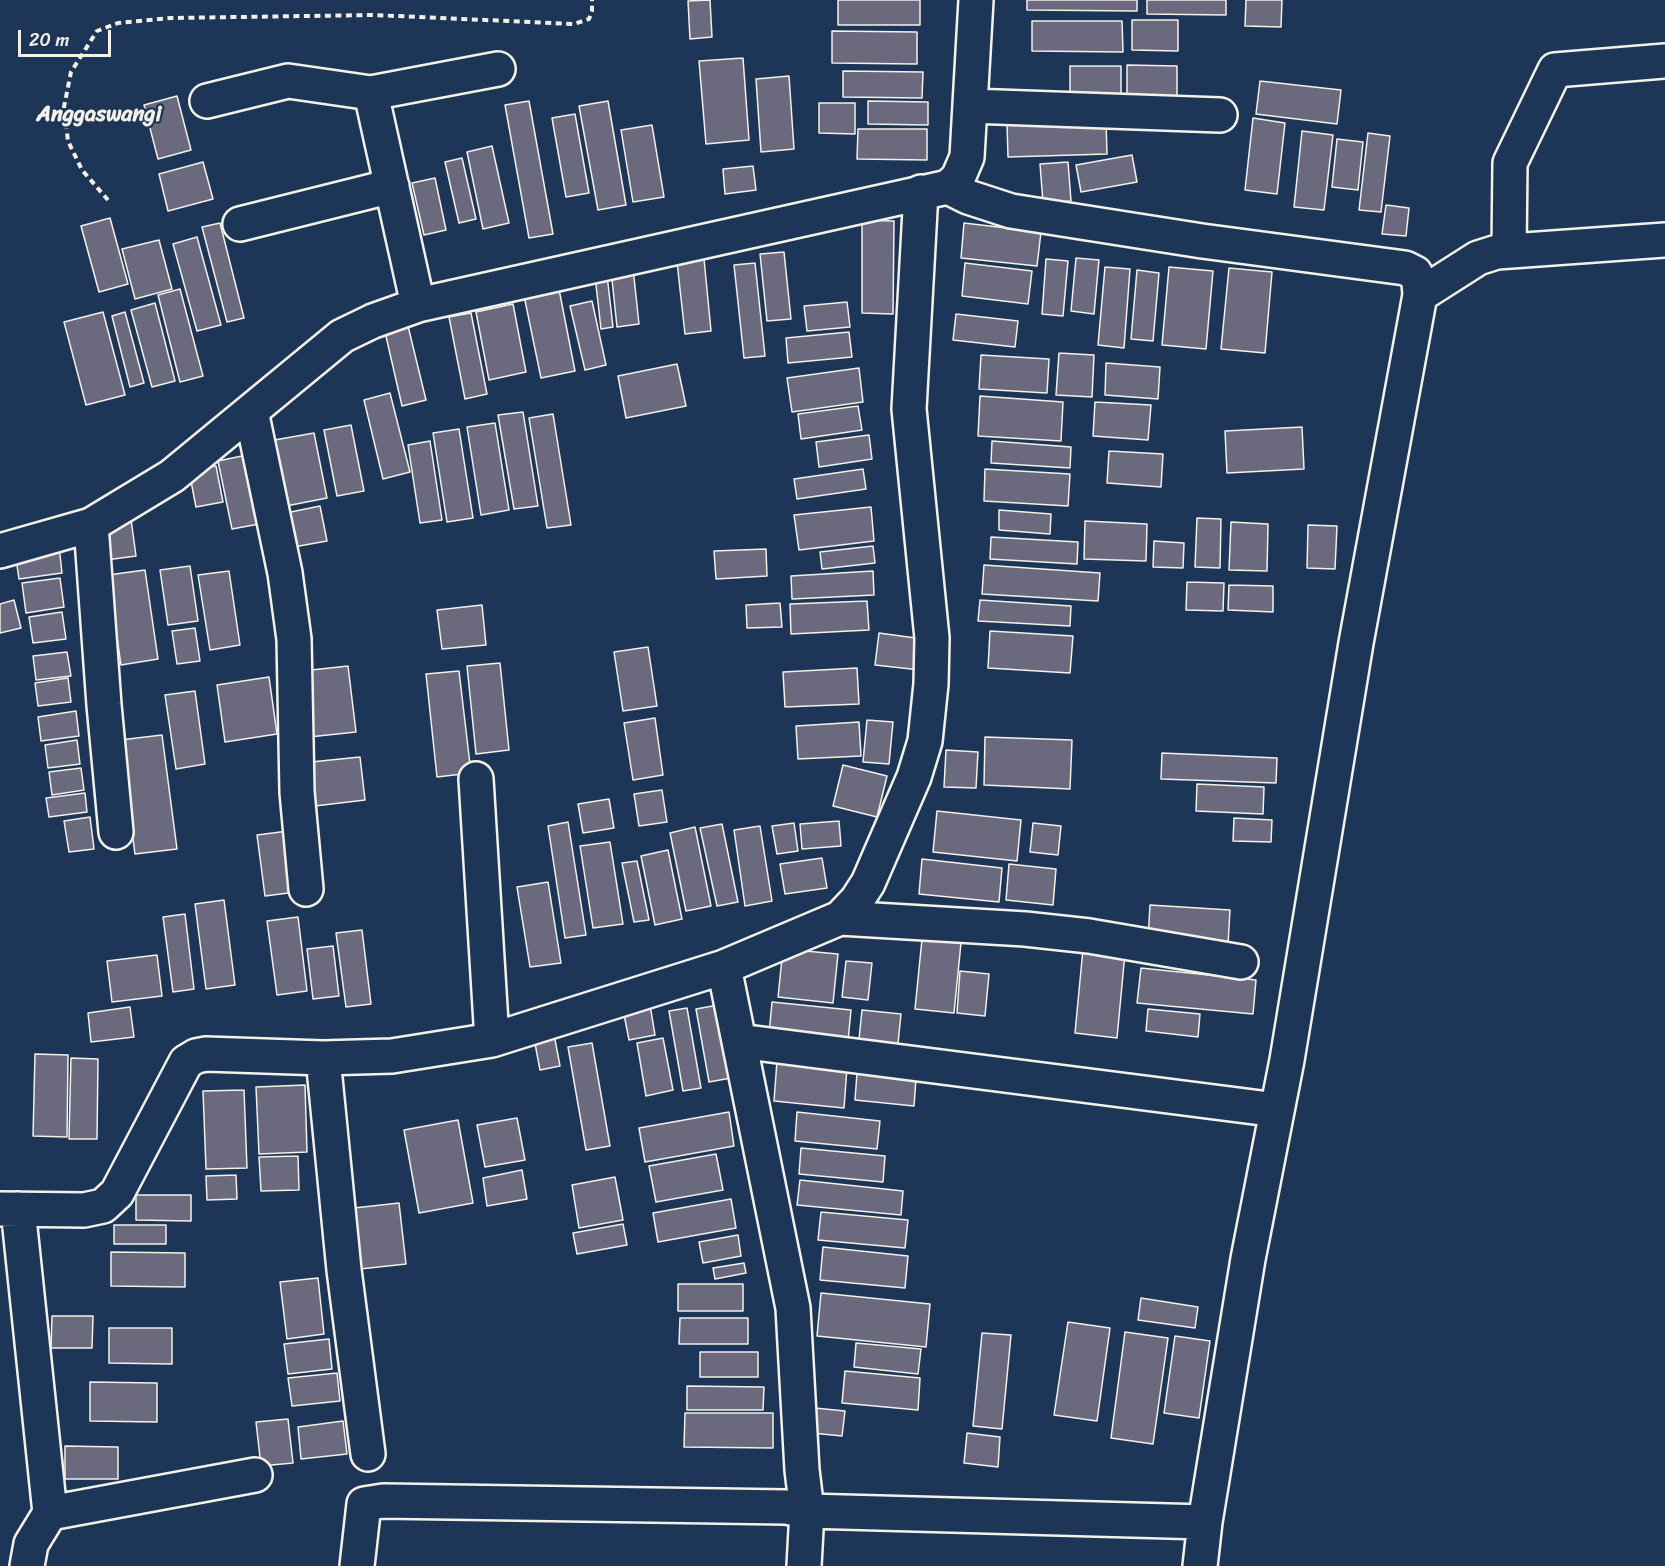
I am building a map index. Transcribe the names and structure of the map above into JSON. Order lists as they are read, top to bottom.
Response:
{
  "districts": ["Anggaswangi"],
  "scale_bar": "20 m"
}
